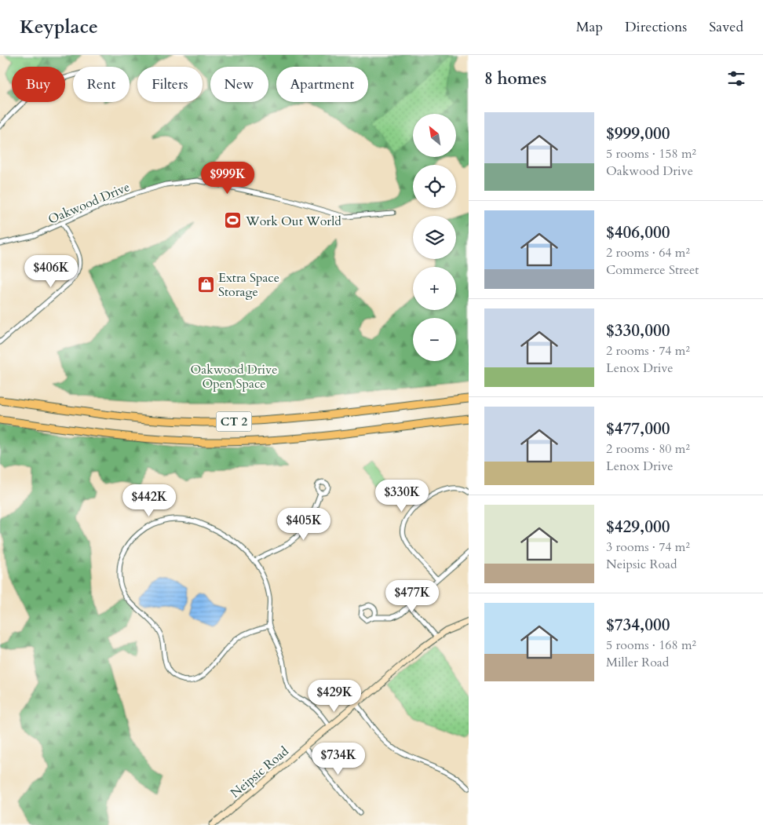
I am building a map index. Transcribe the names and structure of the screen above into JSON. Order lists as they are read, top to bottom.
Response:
{
  "streets": {
    "highway": ["CT 2"],
    "street": ["Oakwood Drive", "Neipsic Road"]
  },
  "parks": ["Oakwood Drive Open Space"],
  "places": {
    "sports": ["Work Out World"],
    "shop": ["Extra Space Storage"]
  },
  "north": "top left",
  "page": {
    "header": "Keyplace",
    "nav": ["Map", "Directions", "Saved"],
    "heading": "8 homes",
    "chip": [
      "Buy",
      "Rent",
      "Filters",
      "New",
      "Apartment"
    ],
    "list": [
      {
        "name": "$999,000",
        "note": "5 rooms · 158 m² · Oakwood Drive"
      },
      {
        "name": "$406,000",
        "note": "2 rooms · 64 m² · Commerce Street"
      },
      {
        "name": "$330,000",
        "note": "2 rooms · 74 m² · Lenox Drive"
      },
      {
        "name": "$477,000",
        "note": "2 rooms · 80 m² · Lenox Drive"
      },
      {
        "name": "$429,000",
        "note": "3 rooms · 74 m² · Neipsic Road"
      },
      {
        "name": "$734,000",
        "note": "5 rooms · 168 m² · Miller Road"
      }
    ],
    "map_buttons": ["+", "−"],
    "price": [
      "$999K",
      "$406K",
      "$330K",
      "$442K",
      "$405K",
      "$477K",
      "$429K",
      "$734K"
    ]
  }
}
